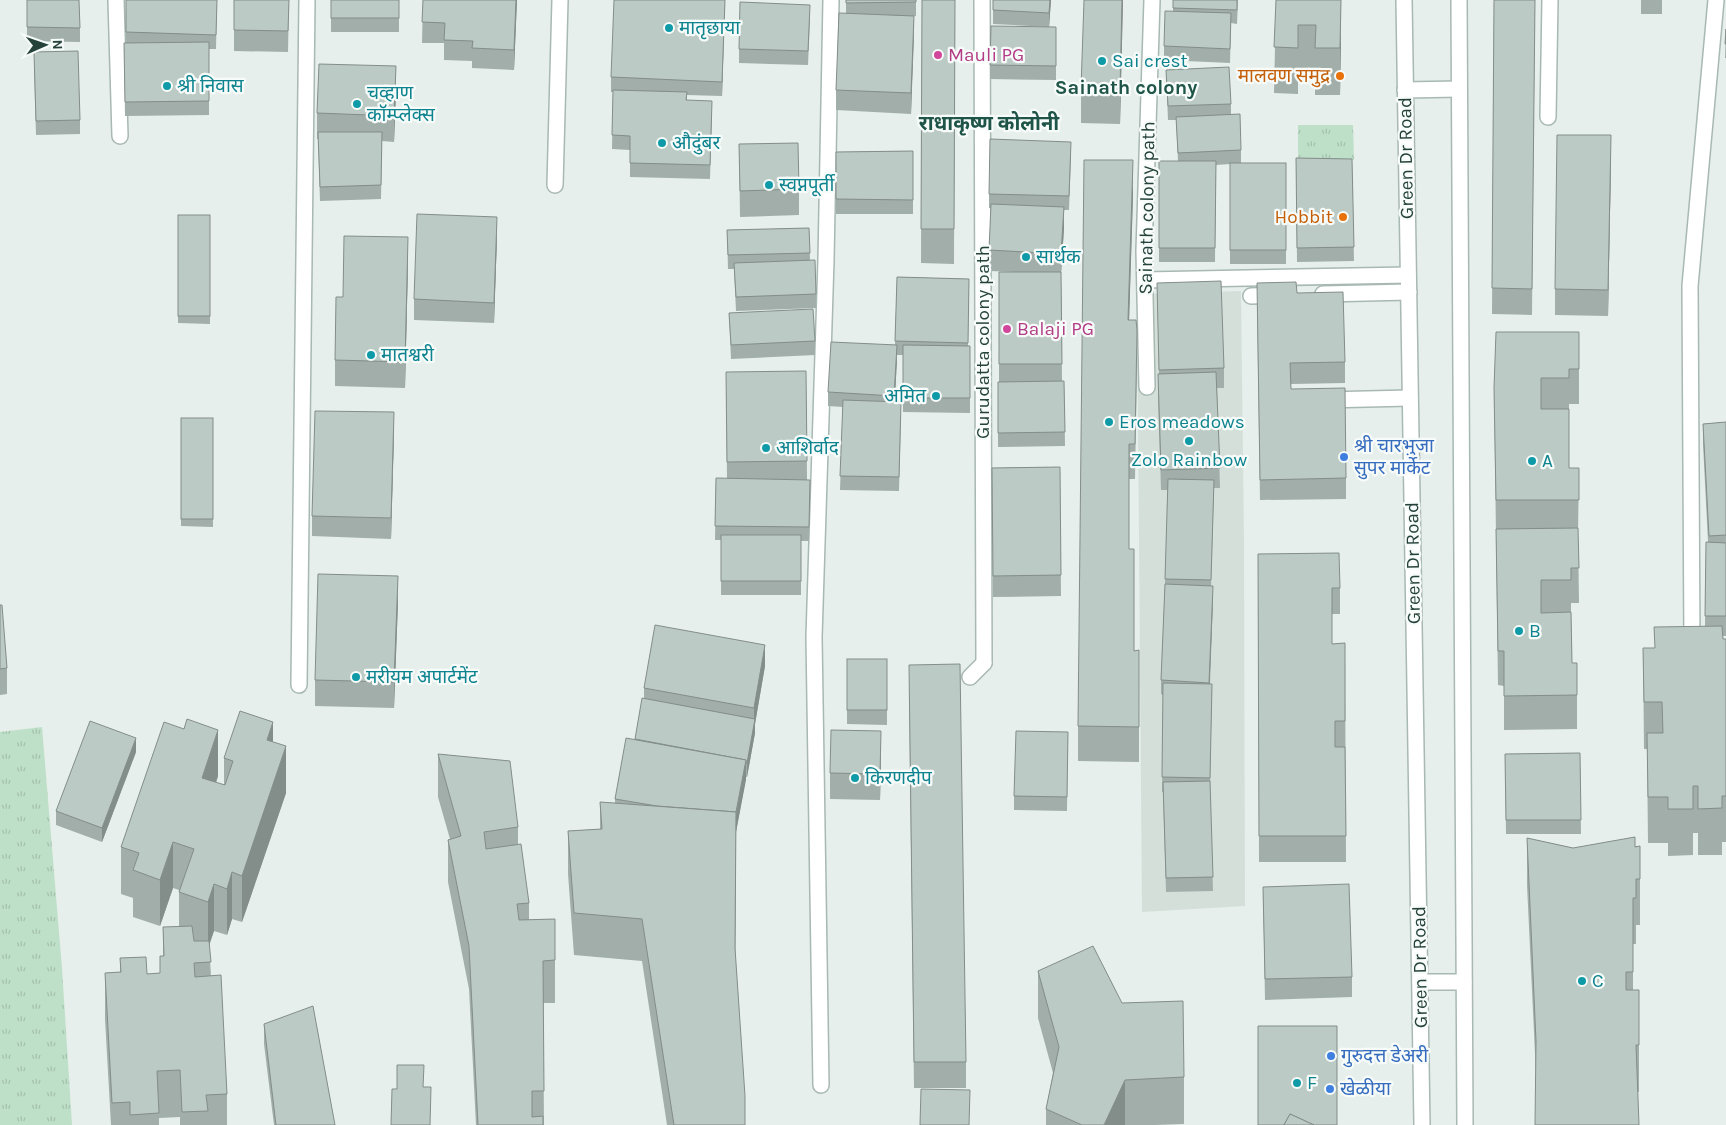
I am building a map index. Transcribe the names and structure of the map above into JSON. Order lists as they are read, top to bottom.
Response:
{
  "streets": {
    "street": ["Green Dr Road", "Sainath colony path", "Gurudatta colony path"]
  },
  "districts": ["Sainath colony", "राधाकृष्ण कोलोनी"],
  "places": [
    "मातृछाया",
    "Mauli PG",
    "Sai crest",
    "मालवण समुद्र",
    "श्री निवास",
    "चव्हाण कॉम्प्लेक्स",
    "औदुंबर",
    "स्वप्नपूर्ती",
    "Hobbit",
    "सार्थक",
    "Balaji PG",
    "मातश्वरी",
    "अमित",
    "Eros meadows",
    "Zolo Rainbow",
    "आशिर्वाद",
    "श्री चारभुजा सुपर मार्केट",
    "A",
    "B",
    "मरीयम अपार्टमेंट",
    "किरणदीप",
    "C",
    "गुरुदत्त डेअरी",
    "F",
    "खेळीया"
  ],
  "north": "right"
}
